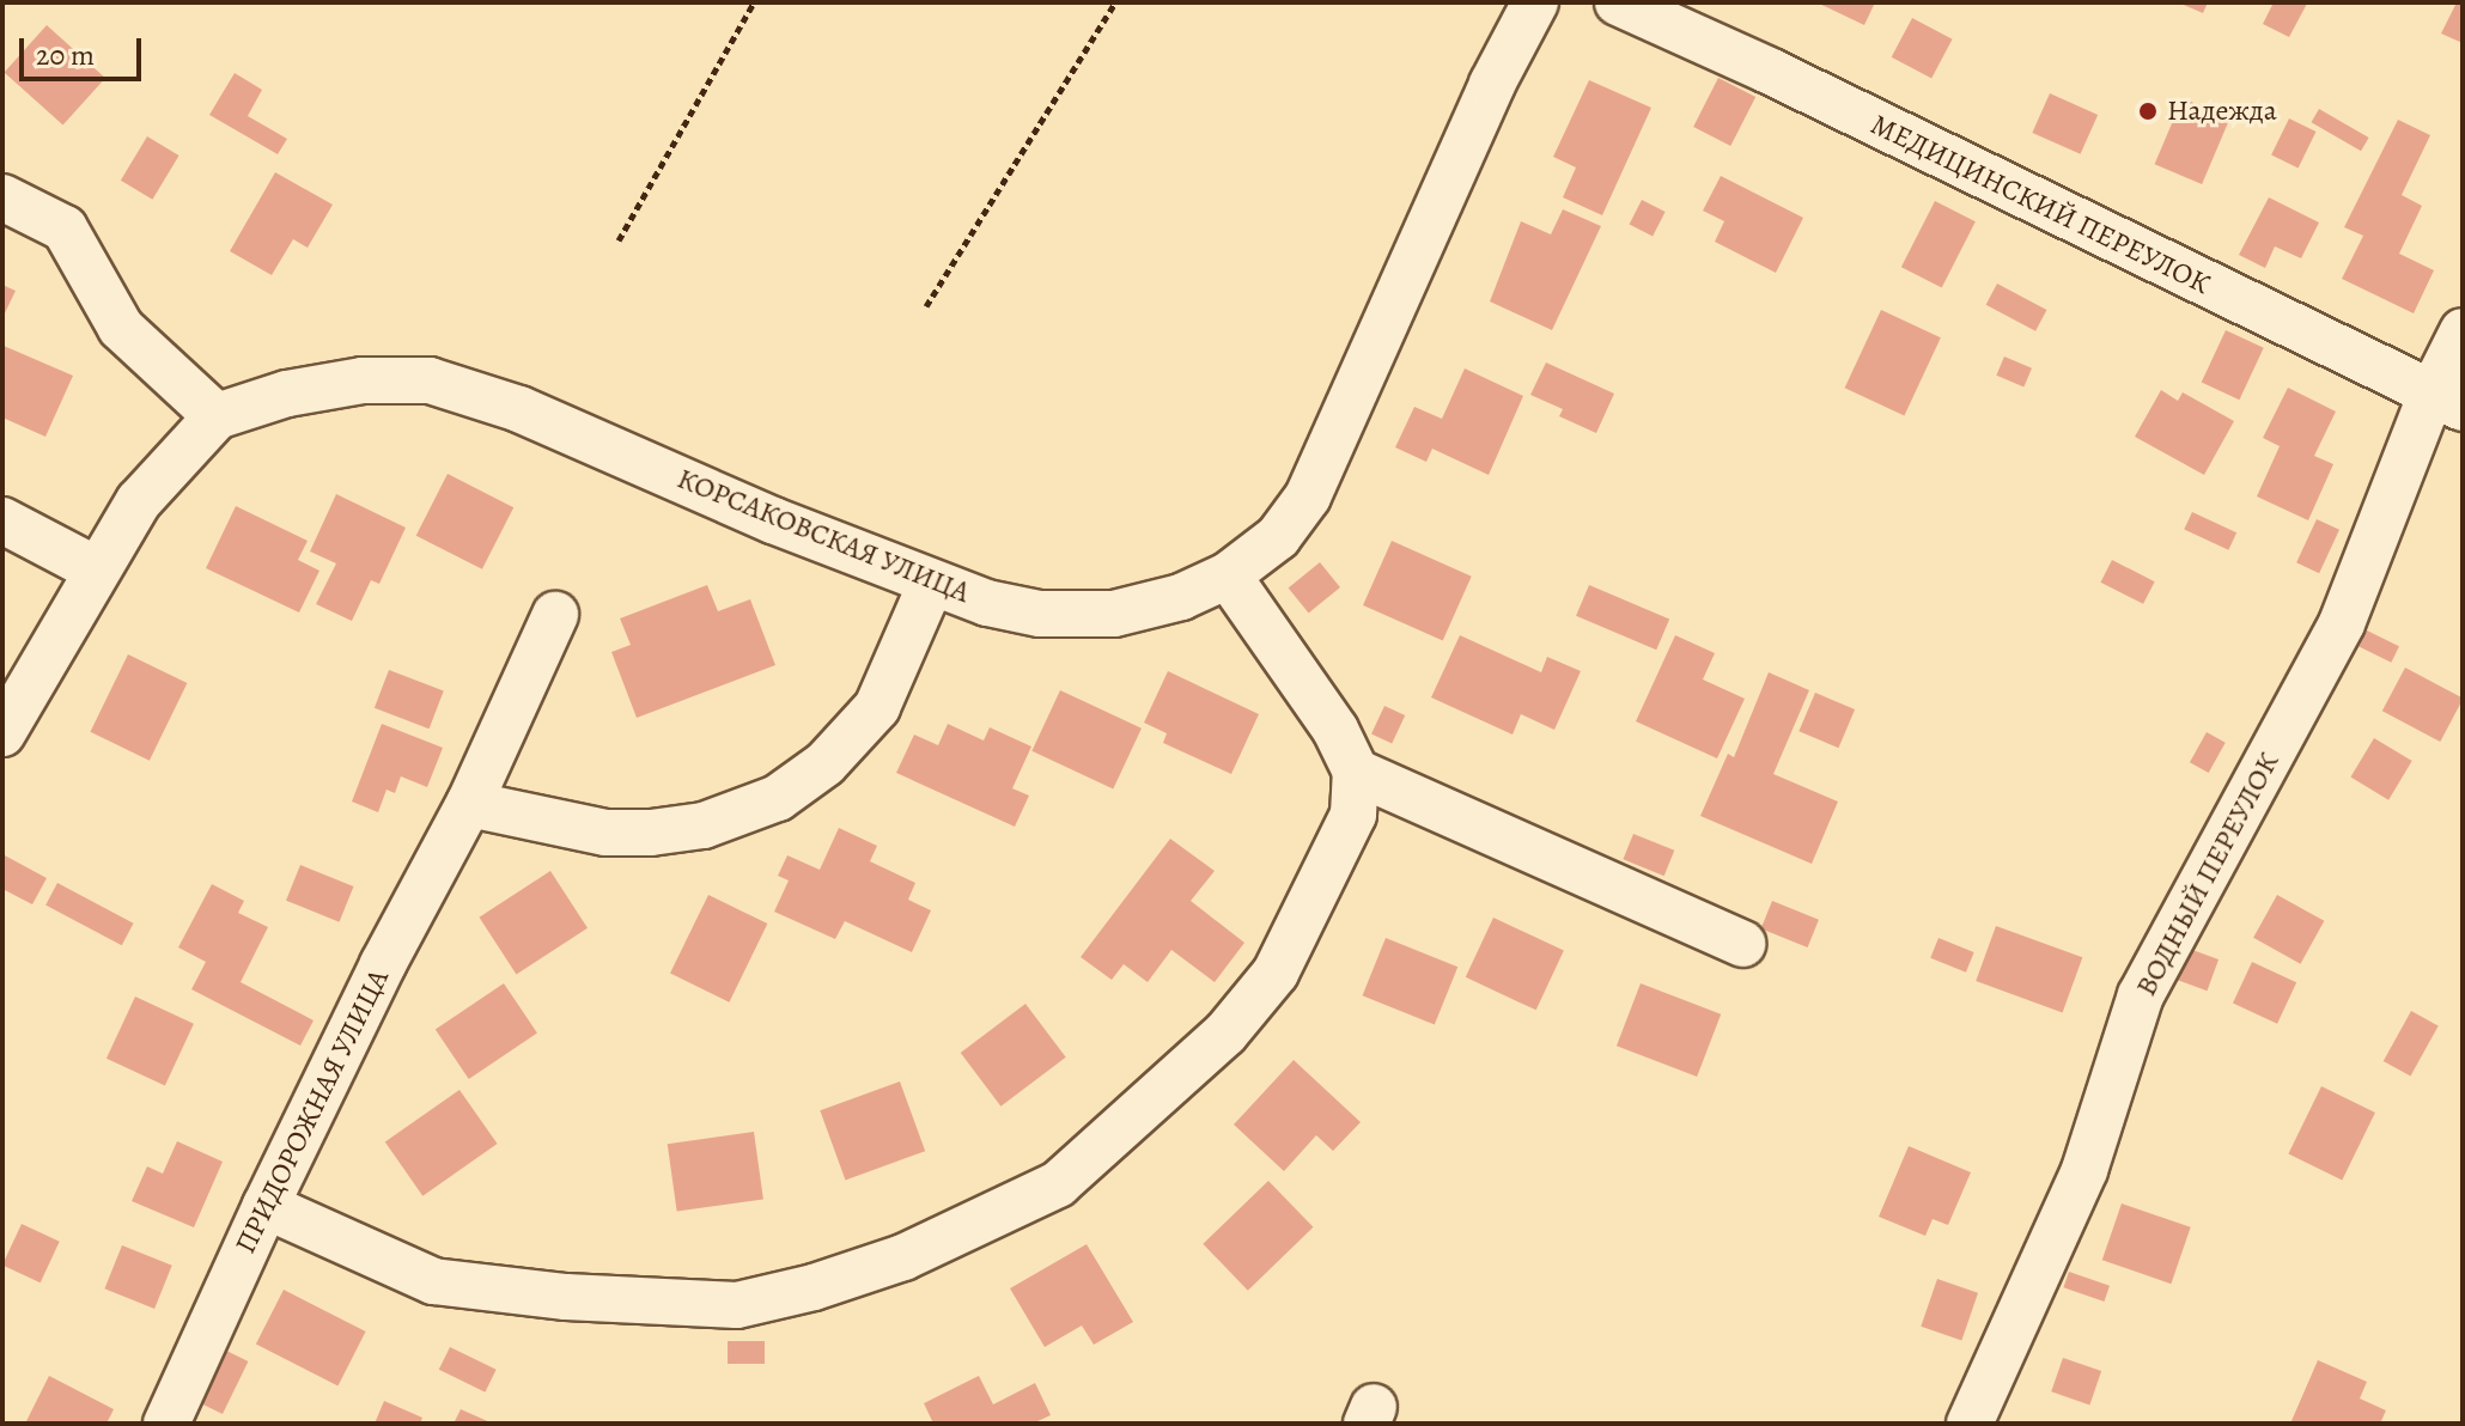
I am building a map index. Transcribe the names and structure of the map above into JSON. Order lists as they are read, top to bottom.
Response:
{
  "streets": {
    "street": [
      "МЕДИЦИНСКИЙ ПЕРЕУЛОК",
      "КОРСАКОВСКАЯ УЛИЦА",
      "ВОДНЫЙ ПЕРЕУЛОК",
      "ПРИДОРОЖНАЯ УЛИЦА"
    ]
  },
  "crossings": [
    ["МЕДИЦИНСКИЙ ПЕРЕУЛОК", "ВОДНЫЙ ПЕРЕУЛОК"]
  ],
  "places": ["Надежда"],
  "scale_bar": "20 m"
}
